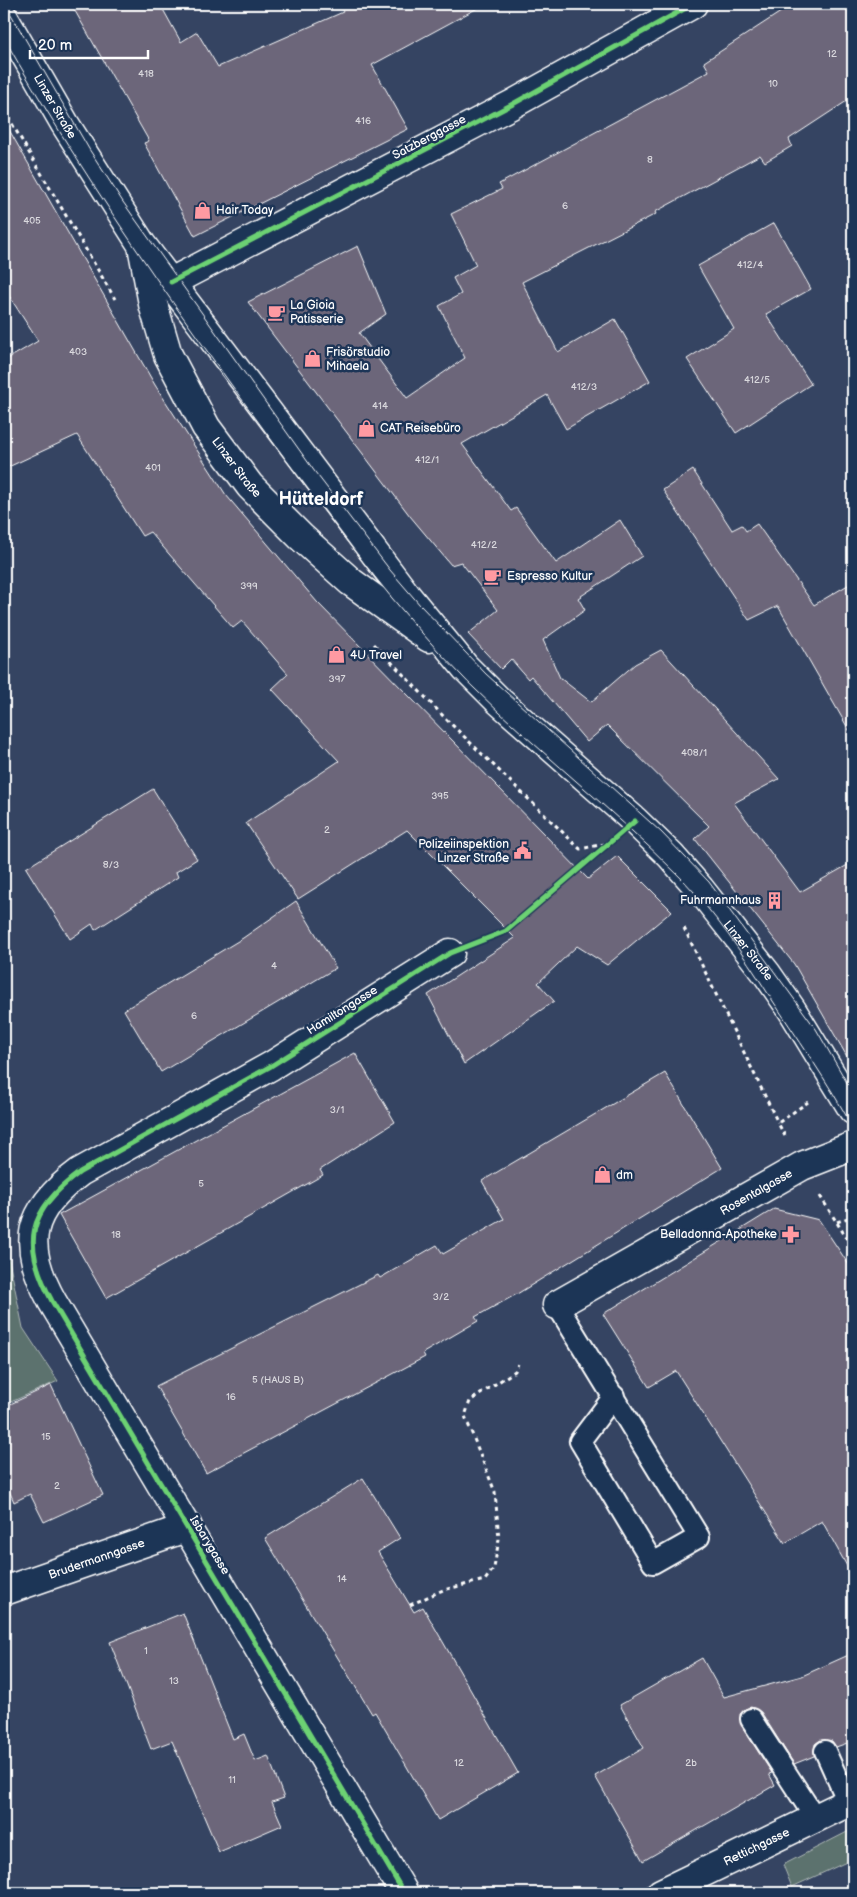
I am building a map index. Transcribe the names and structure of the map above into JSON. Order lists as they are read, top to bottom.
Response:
{
  "streets": {
    "street": [
      "Linzer Straße",
      "Satzberggasse",
      "Hamiltongasse",
      "Rosentalgasse",
      "Isbarygasse",
      "Brudermanngasse",
      "Rettichgasse"
    ]
  },
  "crossings": [
    ["Linzer Straße", "Satzberggasse"],
    ["Hamiltongasse", "Isbarygasse"],
    ["Isbarygasse", "Brudermanngasse"]
  ],
  "districts": ["Hütteldorf"],
  "places": {
    "shop": [
      "Hair Today",
      "Frisörstudio Mihaela",
      "CAT Reisebüro",
      "4U Travel",
      "dm"
    ],
    "cafe": ["La Gioia Patisserie", "Espresso Kultur"],
    "public building": ["Polizeiinspektion Linzer Straße"],
    "building": ["Fuhrmannhaus"],
    "pharmacy": ["Belladonna-Apotheke"]
  },
  "house_numbers": [
    "12",
    "418",
    "10",
    "416",
    "8",
    "6",
    "405",
    "412/4",
    "403",
    "412/5",
    "412/3",
    "414",
    "412/1",
    "401",
    "412/2",
    "399",
    "397",
    "408/1",
    "395",
    "2",
    "8/3",
    "4",
    "6",
    "3/1",
    "5",
    "18",
    "3/2",
    "5 (HAUS B)",
    "16",
    "15",
    "2",
    "14",
    "1",
    "13",
    "12",
    "2b",
    "11"
  ],
  "scale_bar": "20 m"
}
